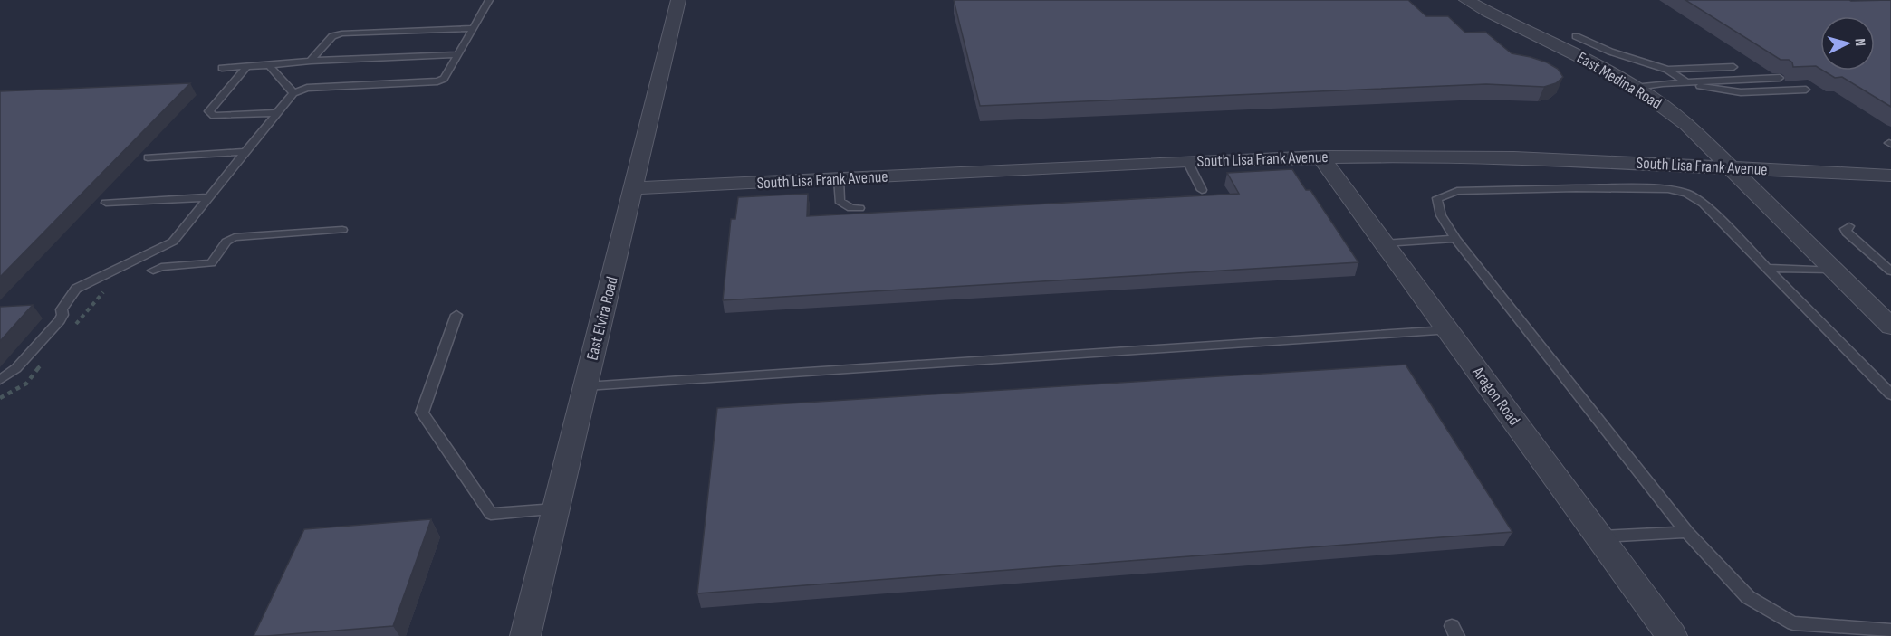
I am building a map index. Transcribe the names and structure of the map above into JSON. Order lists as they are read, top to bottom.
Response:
{
  "streets": {
    "street": [
      "East Medina Road",
      "South Lisa Frank Avenue",
      "East Elvira Road",
      "Aragon Road"
    ]
  },
  "crossings": [
    ["East Medina Road", "South Lisa Frank Avenue"],
    ["South Lisa Frank Avenue", "East Elvira Road"],
    ["South Lisa Frank Avenue", "Aragon Road"]
  ],
  "north": "right"
}
